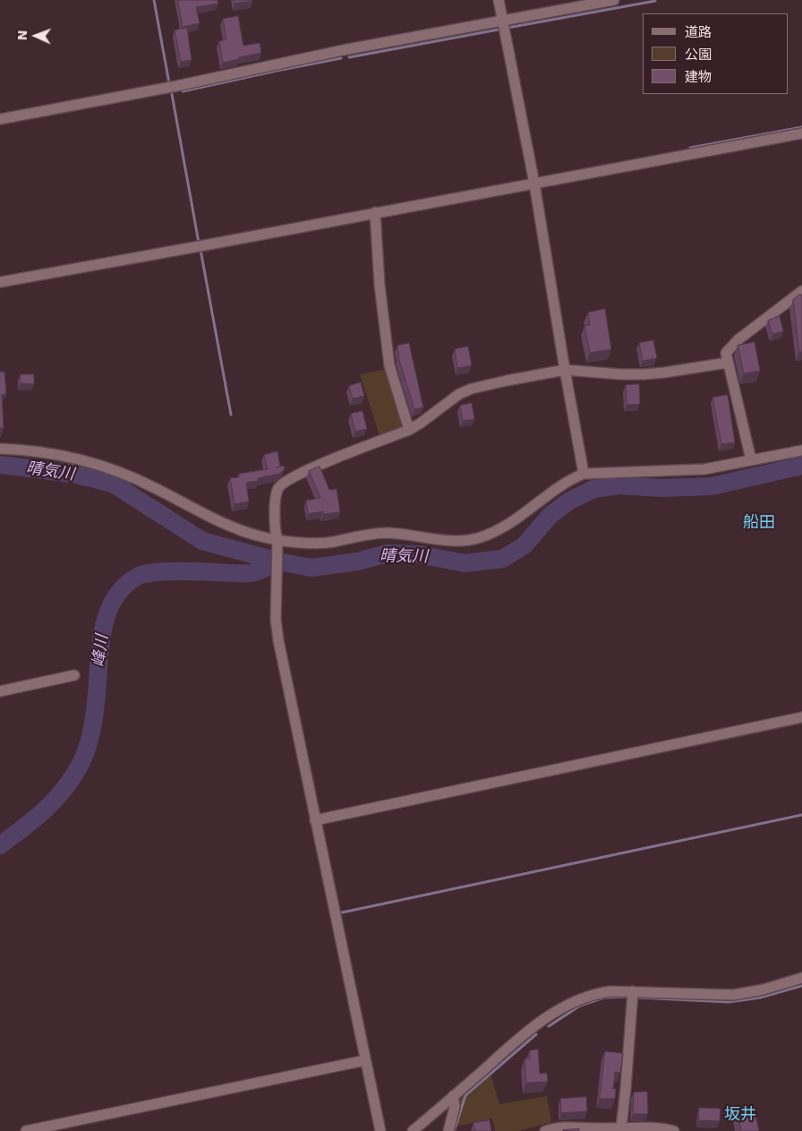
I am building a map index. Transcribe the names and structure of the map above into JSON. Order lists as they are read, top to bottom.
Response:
{
  "districts": ["船田", "坂井"],
  "water": ["晴気川", "峰川"],
  "legend": ["道路", "公園", "建物"],
  "north": "left"
}
